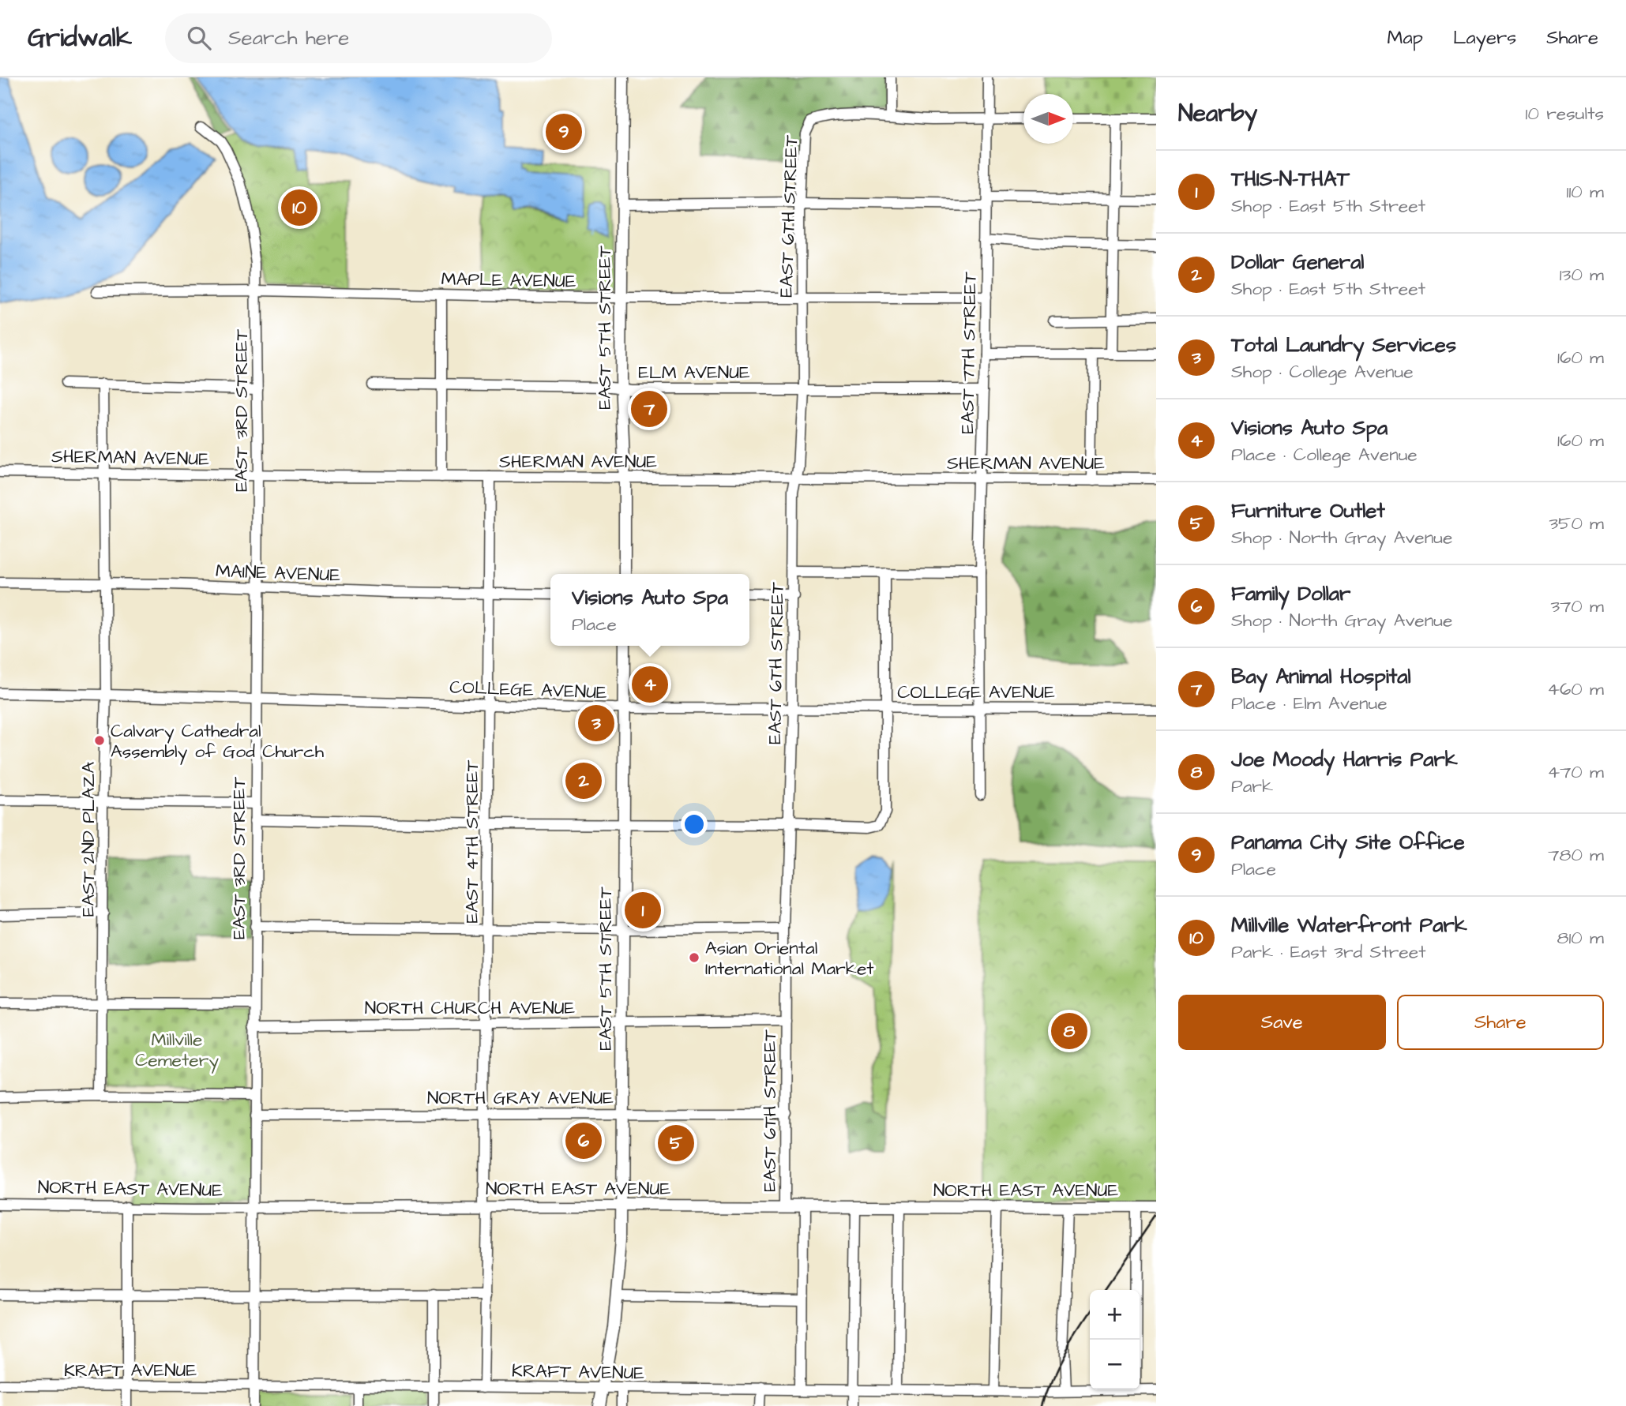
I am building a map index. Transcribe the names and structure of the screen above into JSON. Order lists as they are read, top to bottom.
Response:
{
  "streets": {
    "main road": ["EAST 5TH STREET", "NORTH EAST AVENUE"],
    "street": [
      "EAST 6TH STREET",
      "MAPLE AVENUE",
      "EAST 7TH STREET",
      "ELM AVENUE",
      "EAST 3RD STREET",
      "SHERMAN AVENUE",
      "MAINE AVENUE",
      "COLLEGE AVENUE",
      "EAST 2ND PLAZA",
      "EAST 4TH STREET",
      "NORTH CHURCH AVENUE",
      "NORTH GRAY AVENUE",
      "KRAFT AVENUE"
    ]
  },
  "crossings": [
    ["EAST 6TH STREET", "MAPLE AVENUE"],
    ["EAST 6TH STREET", "ELM AVENUE"],
    ["EAST 6TH STREET", "SHERMAN AVENUE"],
    ["EAST 6TH STREET", "COLLEGE AVENUE"],
    ["EAST 6TH STREET", "NORTH CHURCH AVENUE"],
    ["EAST 6TH STREET", "NORTH GRAY AVENUE"],
    ["EAST 6TH STREET", "NORTH EAST AVENUE"],
    ["MAPLE AVENUE", "EAST 5TH STREET"],
    ["MAPLE AVENUE", "EAST 7TH STREET"],
    ["MAPLE AVENUE", "EAST 3RD STREET"],
    ["EAST 5TH STREET", "ELM AVENUE"],
    ["EAST 5TH STREET", "SHERMAN AVENUE"],
    ["EAST 5TH STREET", "COLLEGE AVENUE"],
    ["EAST 5TH STREET", "NORTH CHURCH AVENUE"],
    ["EAST 5TH STREET", "NORTH GRAY AVENUE"],
    ["EAST 5TH STREET", "NORTH EAST AVENUE"],
    ["EAST 5TH STREET", "KRAFT AVENUE"],
    ["EAST 7TH STREET", "ELM AVENUE"],
    ["EAST 7TH STREET", "SHERMAN AVENUE"],
    ["EAST 7TH STREET", "COLLEGE AVENUE"],
    ["EAST 3RD STREET", "SHERMAN AVENUE"],
    ["EAST 3RD STREET", "MAINE AVENUE"],
    ["EAST 3RD STREET", "COLLEGE AVENUE"],
    ["EAST 3RD STREET", "NORTH CHURCH AVENUE"],
    ["EAST 3RD STREET", "NORTH GRAY AVENUE"],
    ["EAST 3RD STREET", "NORTH EAST AVENUE"],
    ["EAST 3RD STREET", "KRAFT AVENUE"],
    ["SHERMAN AVENUE", "EAST 2ND PLAZA"],
    ["SHERMAN AVENUE", "EAST 4TH STREET"],
    ["MAINE AVENUE", "EAST 2ND PLAZA"],
    ["MAINE AVENUE", "EAST 4TH STREET"],
    ["COLLEGE AVENUE", "EAST 2ND PLAZA"],
    ["COLLEGE AVENUE", "EAST 4TH STREET"],
    ["EAST 4TH STREET", "NORTH CHURCH AVENUE"],
    ["EAST 4TH STREET", "NORTH GRAY AVENUE"],
    ["EAST 4TH STREET", "NORTH EAST AVENUE"],
    ["EAST 4TH STREET", "KRAFT AVENUE"]
  ],
  "parks": ["Millville Cemetery"],
  "places": ["Calvary Cathedral Assembly of God Church", "Asian Oriental International Market"],
  "north": "right",
  "page": {
    "header": "Gridwalk",
    "search": "Search here",
    "nav": ["Map", "Layers", "Share"],
    "heading": ["Nearby", "10 results"],
    "pins": [
      "9",
      "10",
      "7",
      "4",
      "3",
      "2",
      "1",
      "8",
      "6",
      "5"
    ],
    "list": [
      {
        "mark": "1",
        "name": "THIS-N-THAT",
        "note": "Shop · East 5th Street",
        "value": "110 m"
      },
      {
        "mark": "2",
        "name": "Dollar General",
        "note": "Shop · East 5th Street",
        "value": "130 m"
      },
      {
        "mark": "3",
        "name": "Total Laundry Services",
        "note": "Shop · College Avenue",
        "value": "160 m"
      },
      {
        "mark": "4",
        "name": "Visions Auto Spa",
        "note": "Place · College Avenue",
        "value": "160 m"
      },
      {
        "mark": "5",
        "name": "Furniture Outlet",
        "note": "Shop · North Gray Avenue",
        "value": "350 m"
      },
      {
        "mark": "6",
        "name": "Family Dollar",
        "note": "Shop · North Gray Avenue",
        "value": "370 m"
      },
      {
        "mark": "7",
        "name": "Bay Animal Hospital",
        "note": "Place · Elm Avenue",
        "value": "460 m"
      },
      {
        "mark": "8",
        "name": "Joe Moody Harris Park",
        "note": "Park",
        "value": "470 m"
      },
      {
        "mark": "9",
        "name": "Panama City Site Office",
        "note": "Place",
        "value": "780 m"
      },
      {
        "mark": "10",
        "name": "Millville Waterfront Park",
        "note": "Park · East 3rd Street",
        "value": "810 m"
      }
    ],
    "popup": ["Visions Auto Spa", "Place"],
    "buttons": ["Save", "Share"],
    "map_buttons": ["+", "−"]
  }
}
